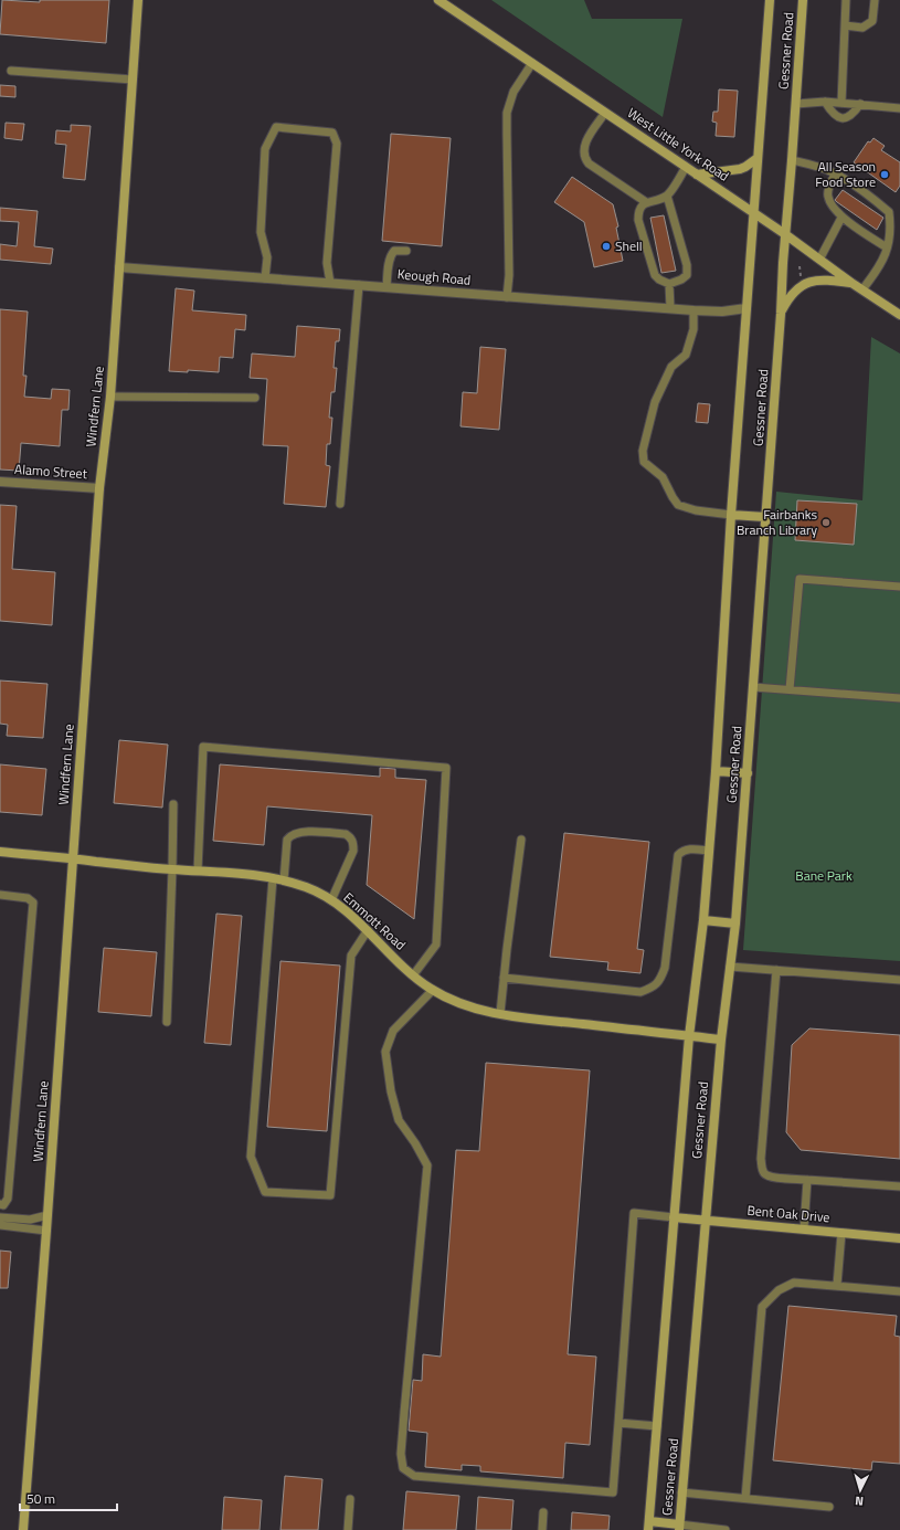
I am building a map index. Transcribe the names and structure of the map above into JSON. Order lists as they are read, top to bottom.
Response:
{
  "streets": {
    "main road": [
      "Gessner Road",
      "West Little York Road",
      "Windfern Lane",
      "Emmott Road",
      "Bent Oak Drive"
    ],
    "street": ["Keough Road", "Alamo Street"]
  },
  "crossings": [
    ["Gessner Road", "West Little York Road"],
    ["Gessner Road", "Keough Road"],
    ["Gessner Road", "Emmott Road"],
    ["Gessner Road", "Bent Oak Drive"],
    ["Keough Road", "Windfern Lane"],
    ["Windfern Lane", "Alamo Street"],
    ["Windfern Lane", "Emmott Road"]
  ],
  "parks": ["Bane Park"],
  "places": ["All Season Food Store", "Shell", "Fairbanks Branch Library"],
  "scale_bar": "50 m",
  "north": "bottom"
}
